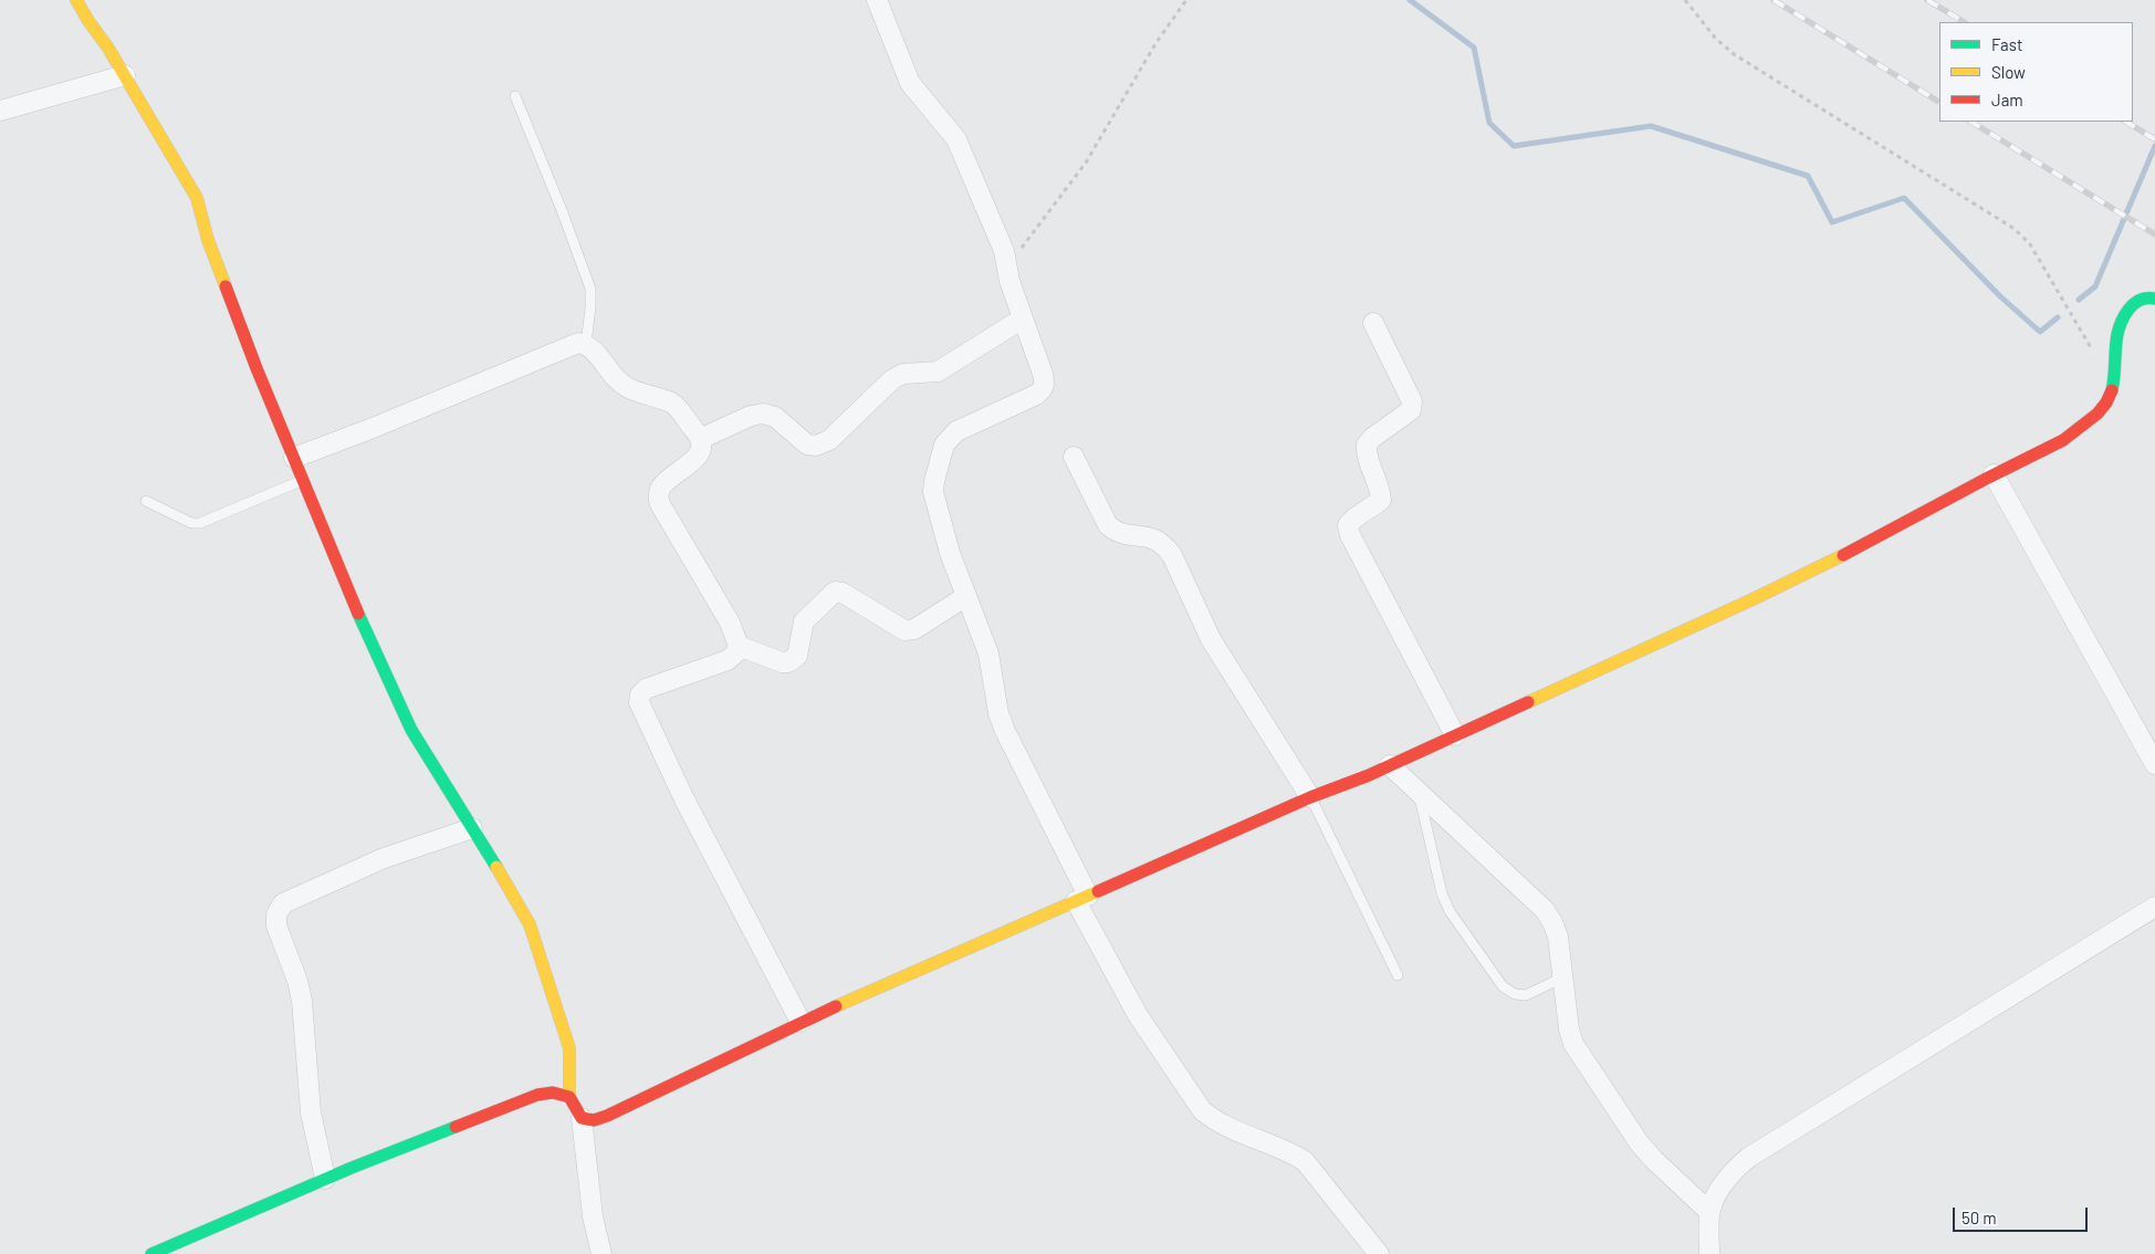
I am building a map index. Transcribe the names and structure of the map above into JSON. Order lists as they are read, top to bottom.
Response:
{
  "legend": ["Fast", "Slow", "Jam"],
  "scale_bar": "50 m"
}
